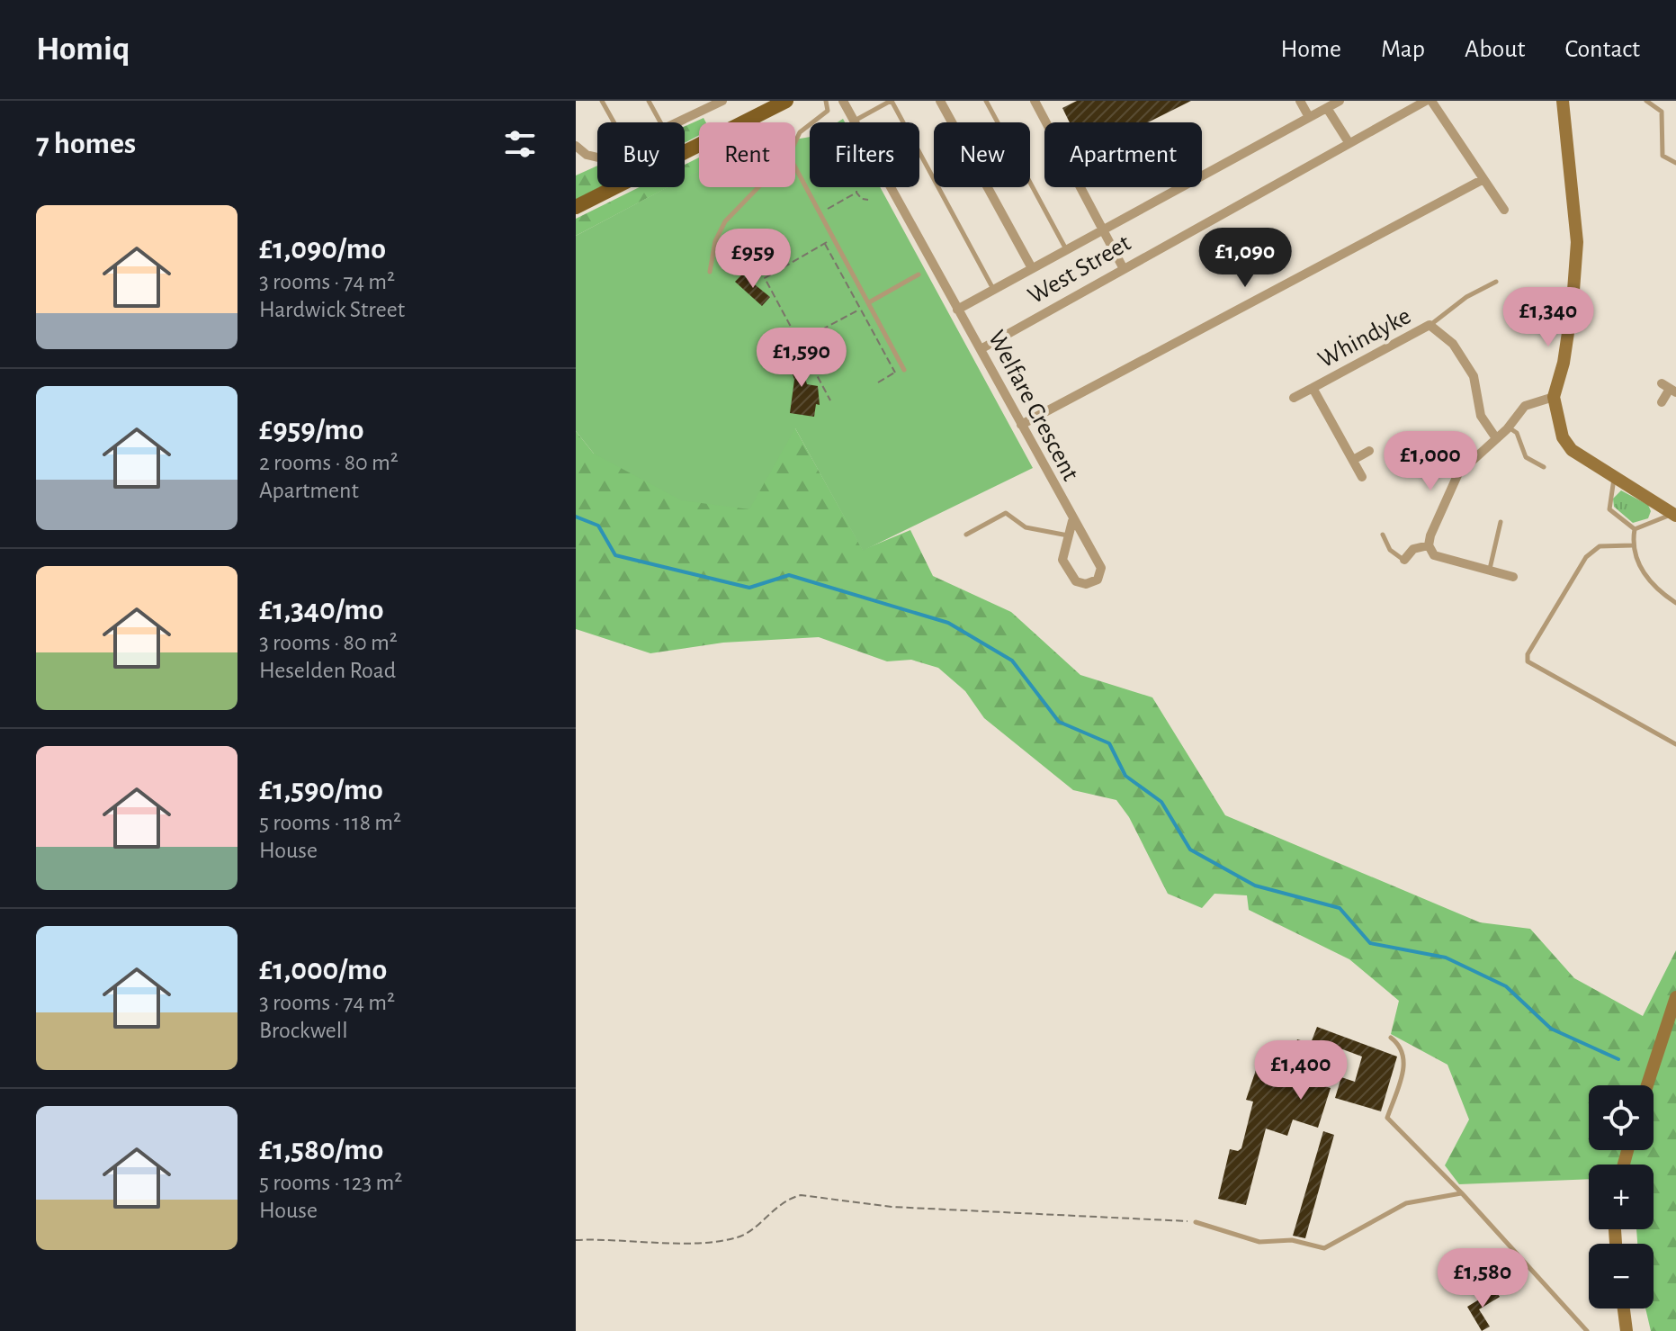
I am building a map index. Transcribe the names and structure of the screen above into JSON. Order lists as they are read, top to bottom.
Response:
{
  "streets": {
    "street": ["West Street", "Whindyke", "Welfare Crescent"]
  },
  "crossings": [
    ["West Street", "Welfare Crescent"]
  ],
  "page": {
    "header": "Homiq",
    "nav": [
      "Home",
      "Map",
      "About",
      "Contact"
    ],
    "heading": "7 homes",
    "chip": [
      "Buy",
      "Rent",
      "Filters",
      "New",
      "Apartment"
    ],
    "list": [
      {
        "name": "£1,090/mo",
        "note": "3 rooms · 74 m² · Hardwick Street"
      },
      {
        "name": "£959/mo",
        "note": "2 rooms · 80 m² · Apartment"
      },
      {
        "name": "£1,340/mo",
        "note": "3 rooms · 80 m² · Heselden Road"
      },
      {
        "name": "£1,590/mo",
        "note": "5 rooms · 118 m² · House"
      },
      {
        "name": "£1,000/mo",
        "note": "3 rooms · 74 m² · Brockwell"
      },
      {
        "name": "£1,580/mo",
        "note": "5 rooms · 123 m² · House"
      }
    ],
    "price": [
      "£1,090",
      "£959",
      "£1,340",
      "£1,590",
      "£1,000",
      "£1,400",
      "£1,580"
    ],
    "map_buttons": ["+", "−"]
  }
}
